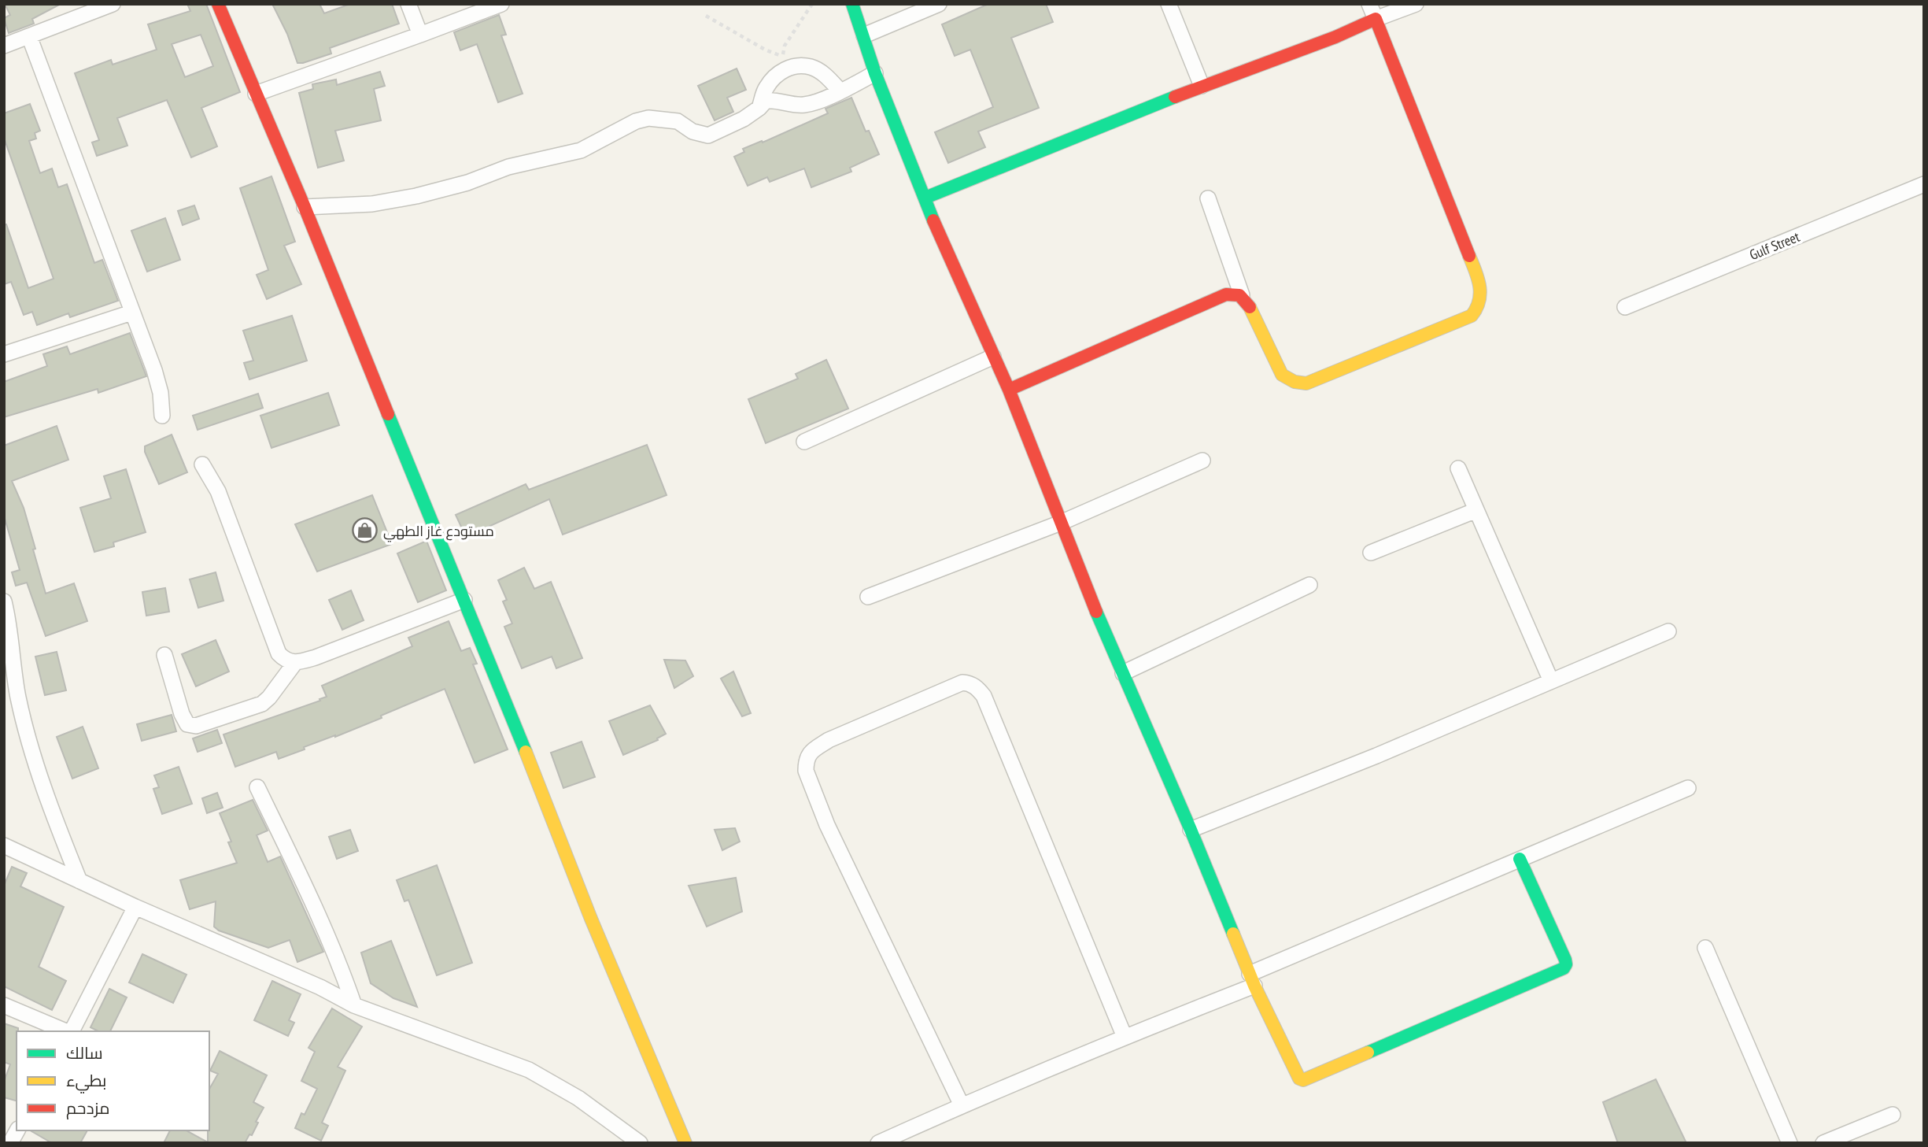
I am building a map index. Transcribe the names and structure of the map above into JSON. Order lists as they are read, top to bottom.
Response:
{
  "streets": {
    "street": ["Gulf Street"]
  },
  "places": {
    "shop": ["مستودع غاز الطهي"]
  },
  "legend": ["سالك", "بطيء", "مزدحم"]
}
